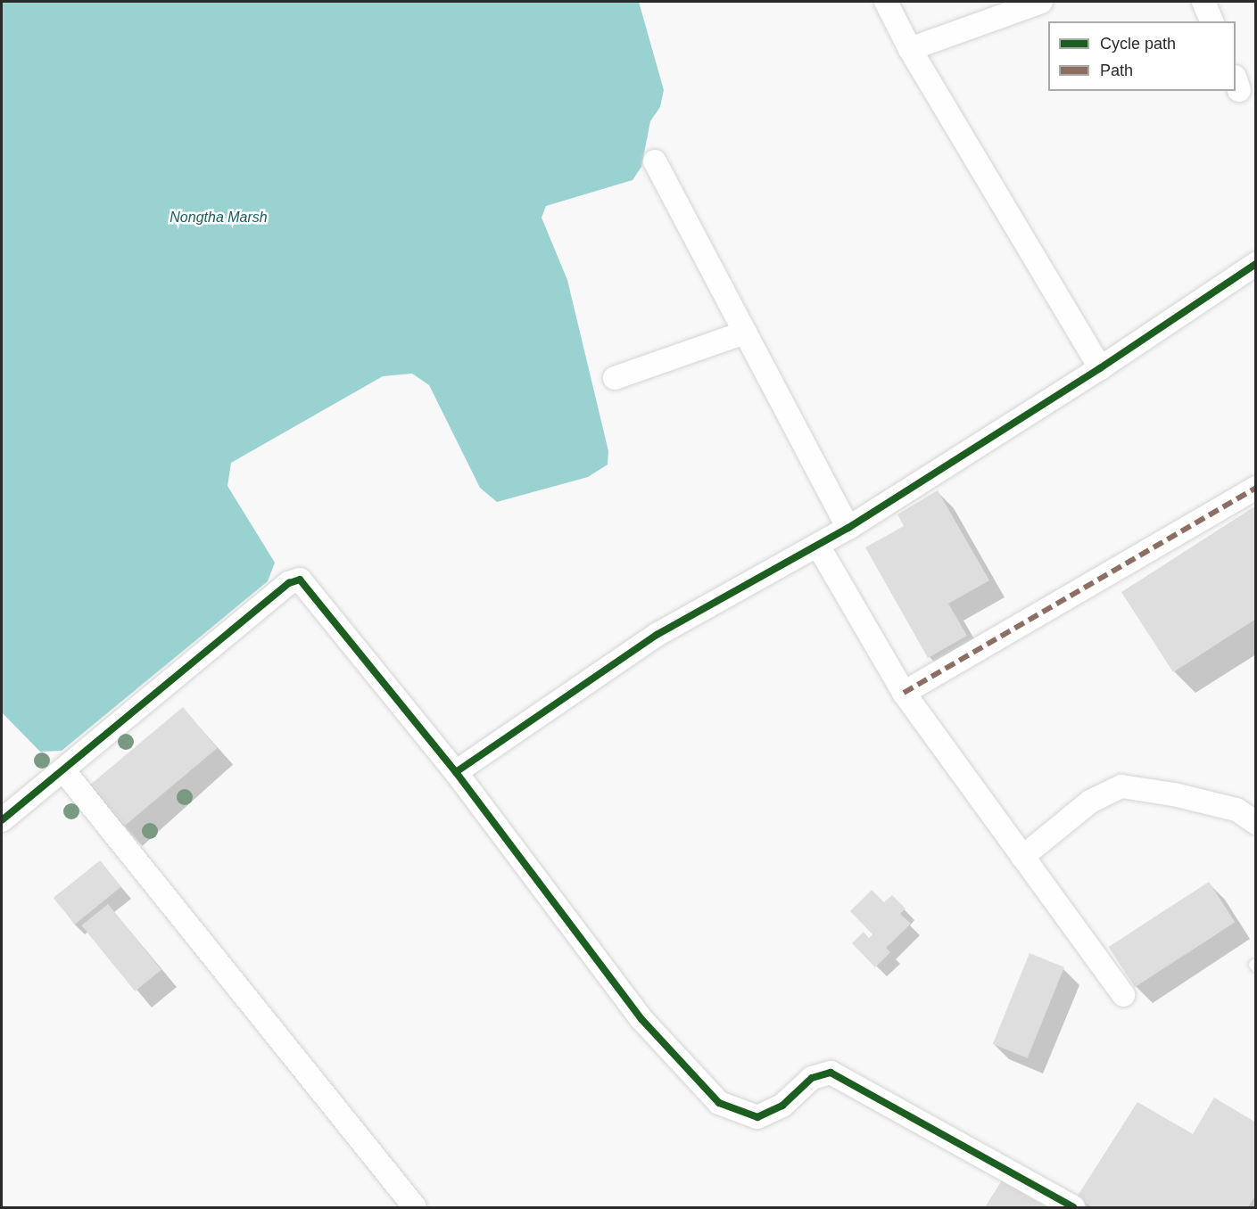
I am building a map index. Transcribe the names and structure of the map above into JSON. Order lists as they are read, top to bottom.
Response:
{
  "water": ["Nongtha Marsh"],
  "legend": ["Cycle path", "Path"]
}
